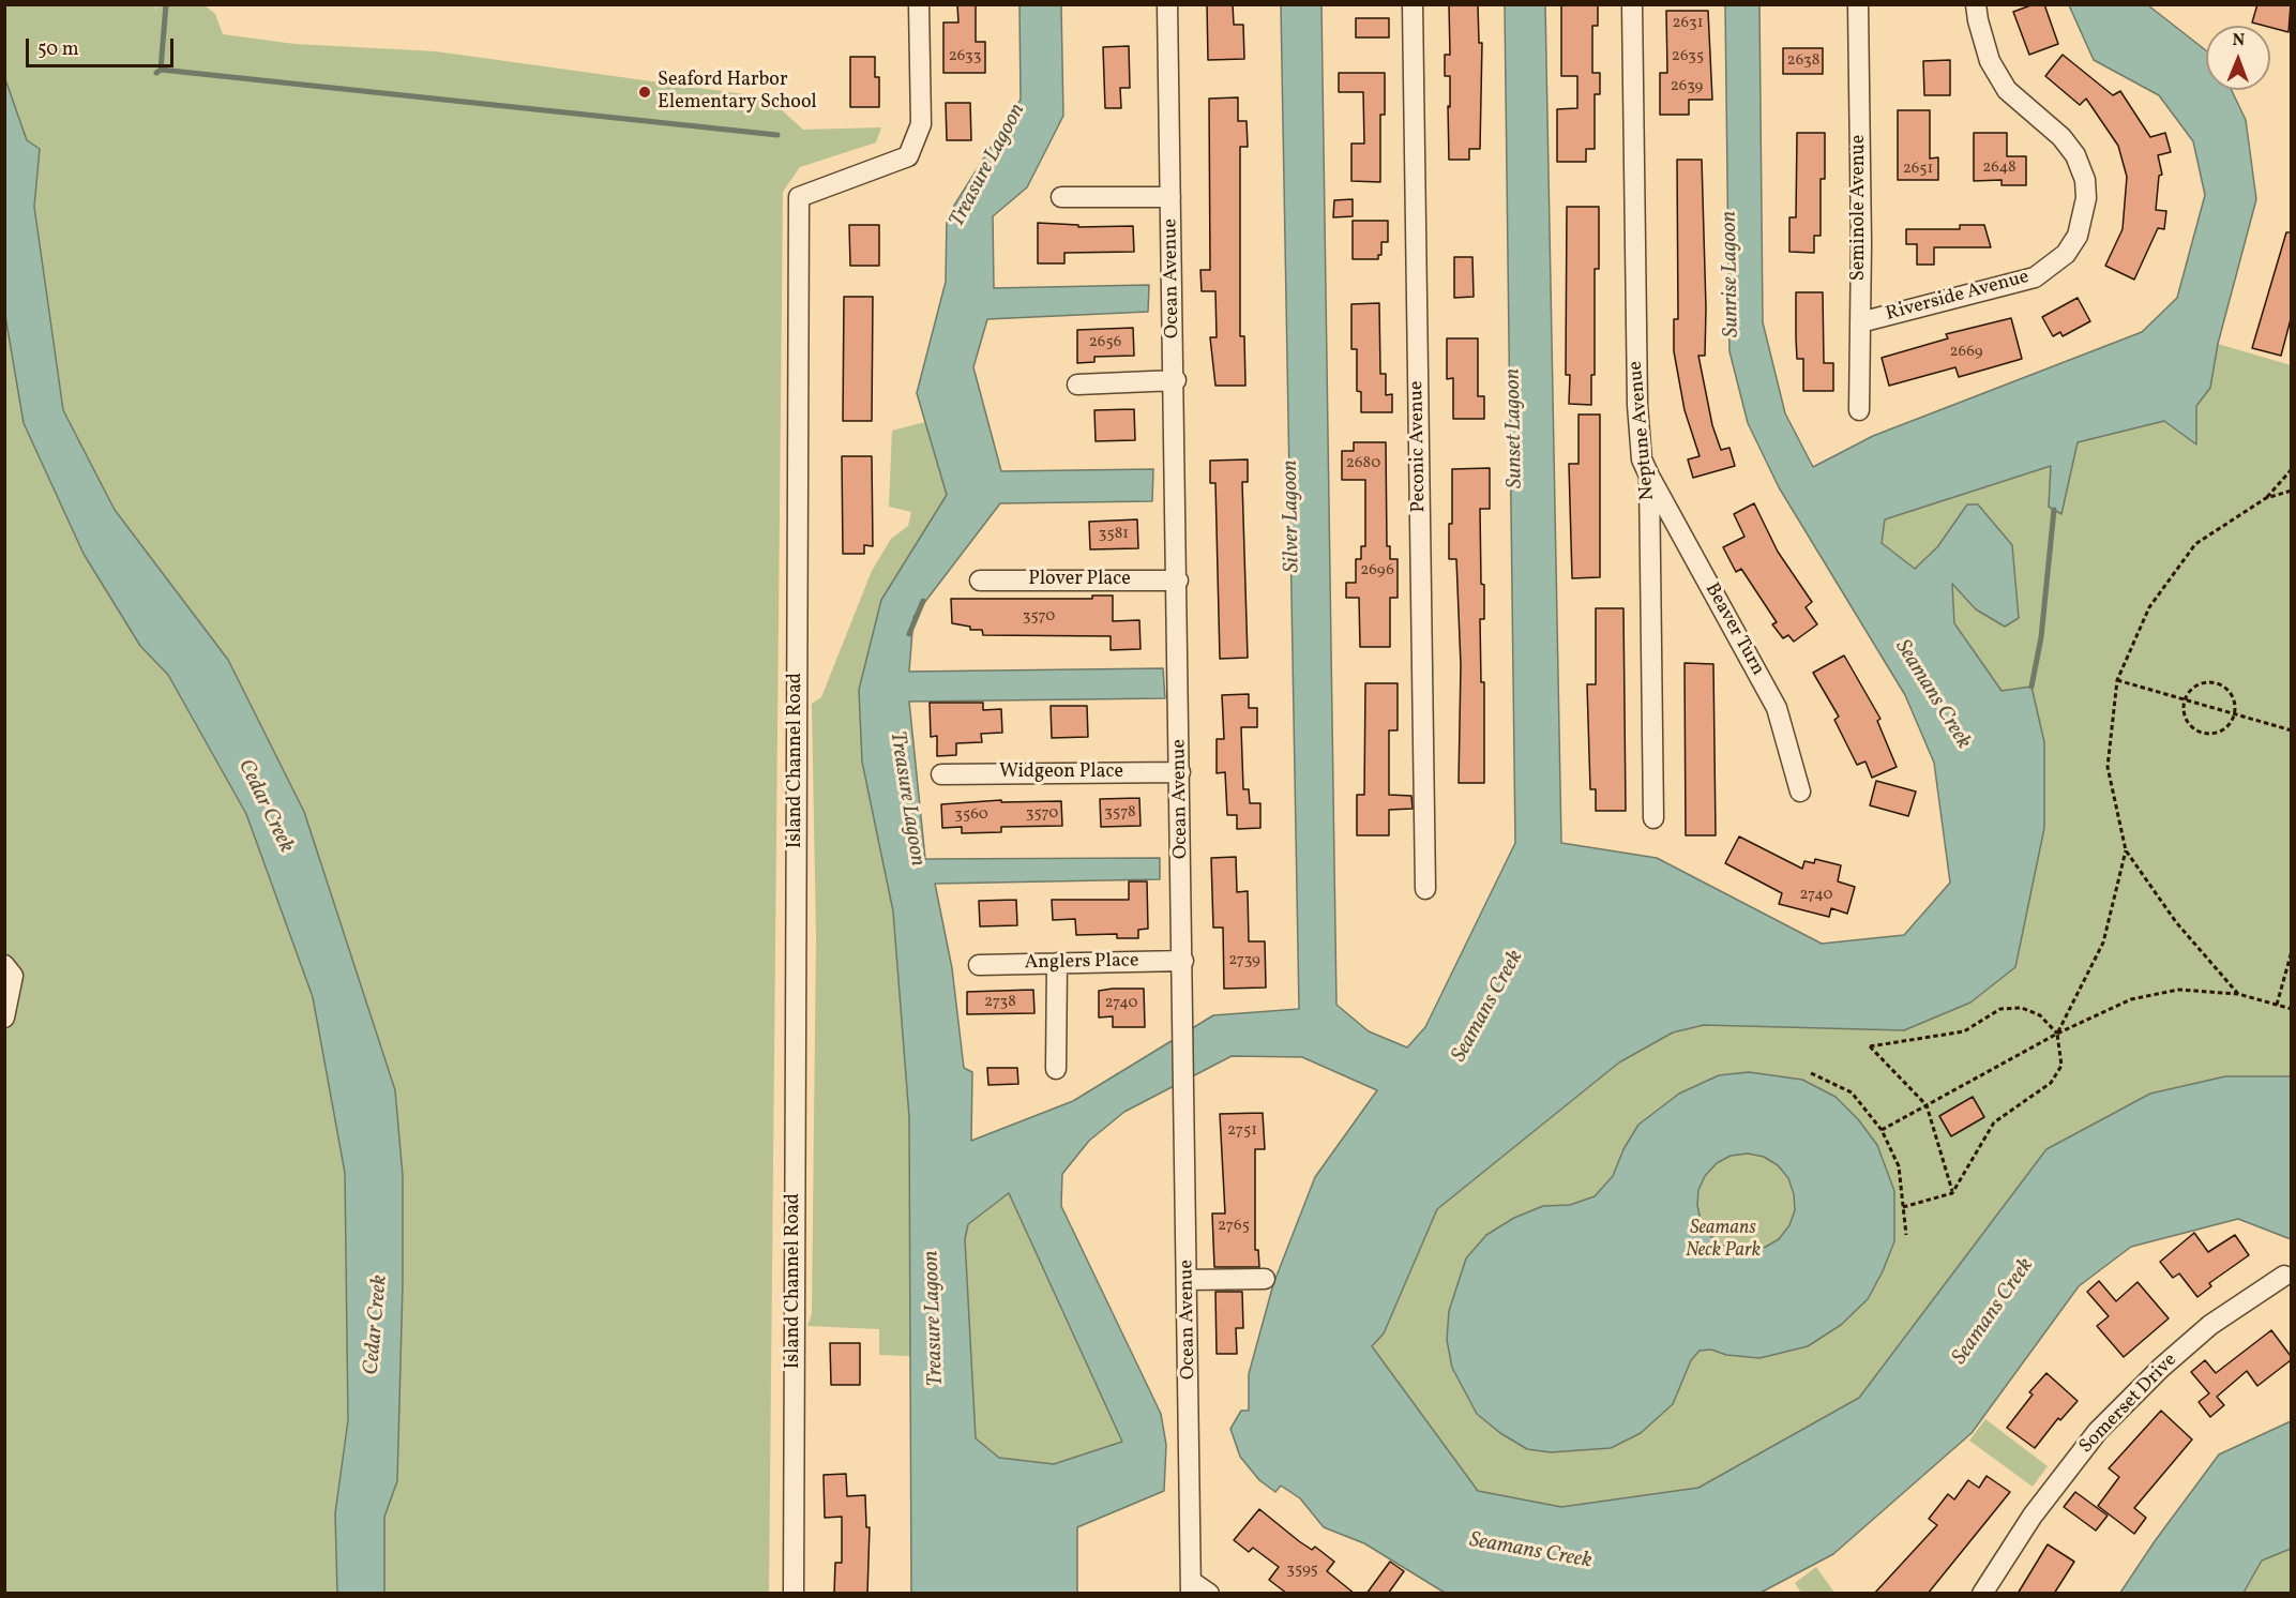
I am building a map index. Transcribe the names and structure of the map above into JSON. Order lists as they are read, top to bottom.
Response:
{
  "streets": {
    "street": [
      "Seminole Avenue",
      "Ocean Avenue",
      "Riverside Avenue",
      "Neptune Avenue",
      "Peconic Avenue",
      "Plover Place",
      "Beaver Turn",
      "Island Channel Road",
      "Widgeon Place",
      "Anglers Place",
      "Somerset Drive"
    ]
  },
  "crossings": [
    ["Seminole Avenue", "Riverside Avenue"],
    ["Ocean Avenue", "Plover Place"],
    ["Ocean Avenue", "Widgeon Place"],
    ["Ocean Avenue", "Anglers Place"],
    ["Neptune Avenue", "Beaver Turn"]
  ],
  "water": [
    "Treasure Lagoon",
    "Sunrise Lagoon",
    "Sunset Lagoon",
    "Silver Lagoon",
    "Seamans Creek",
    "Cedar Creek"
  ],
  "parks": ["Seamans Neck Park"],
  "places": ["Seaford Harbor Elementary School"],
  "house_numbers": [
    "2631",
    "2633",
    "2635",
    "2638",
    "2639",
    "2648",
    "2651",
    "2656",
    "2669",
    "2680",
    "3581",
    "2696",
    "3570",
    "3578",
    "3570",
    "3560",
    "2740",
    "2739",
    "2738",
    "2740",
    "2751",
    "2765",
    "3595"
  ],
  "scale_bar": "50 m",
  "north": "top"
}
